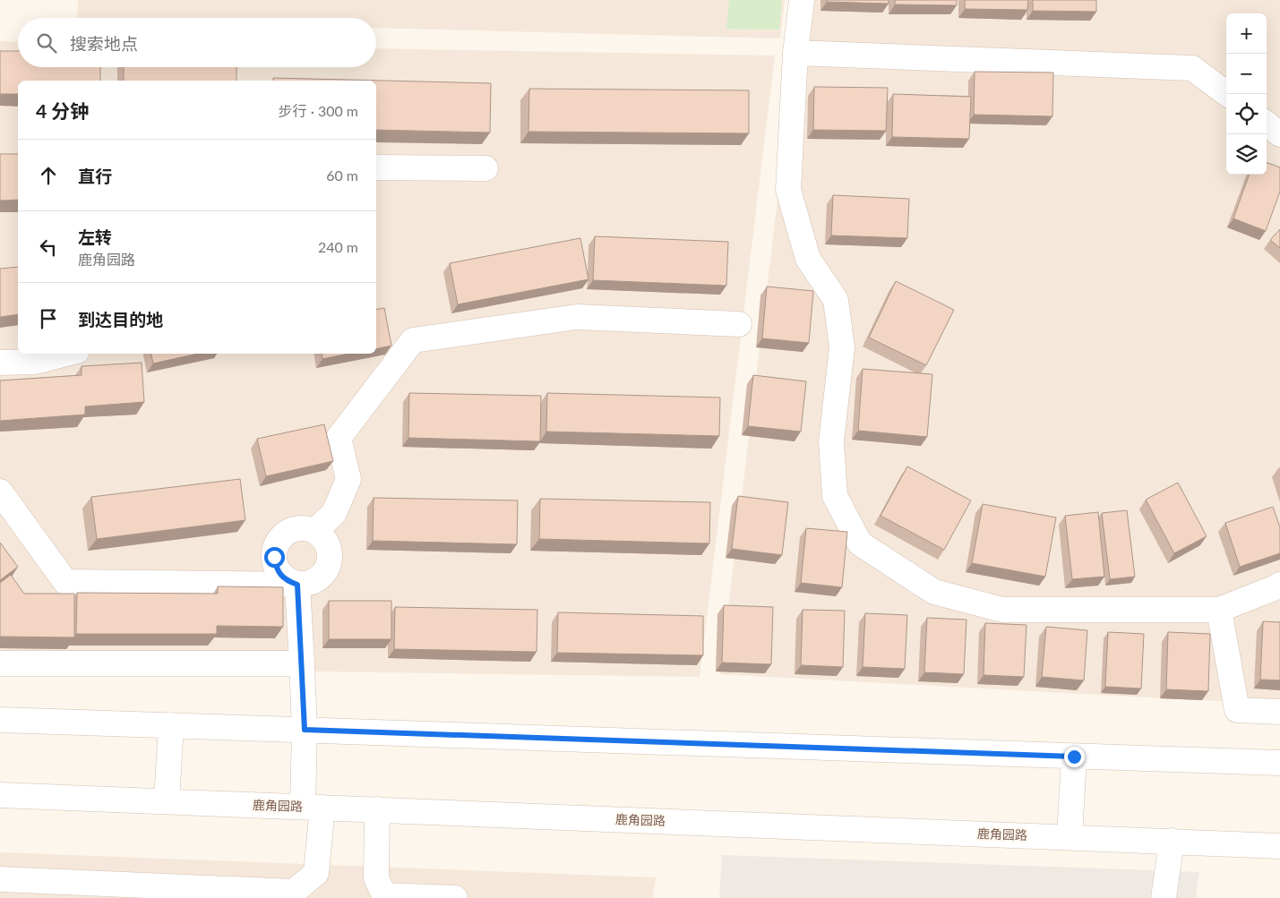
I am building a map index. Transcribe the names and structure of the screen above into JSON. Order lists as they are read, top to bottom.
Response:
{
  "streets": {
    "street": ["鹿角园路"]
  },
  "page": {
    "map_buttons": ["+", "−"],
    "search": "搜索地点",
    "heading": ["4 分钟", "步行 · 300 m"],
    "list": [
      ["直行", "60 m"],
      ["左转", "鹿角园路", "240 m"],
      "到达目的地"
    ]
  }
}
